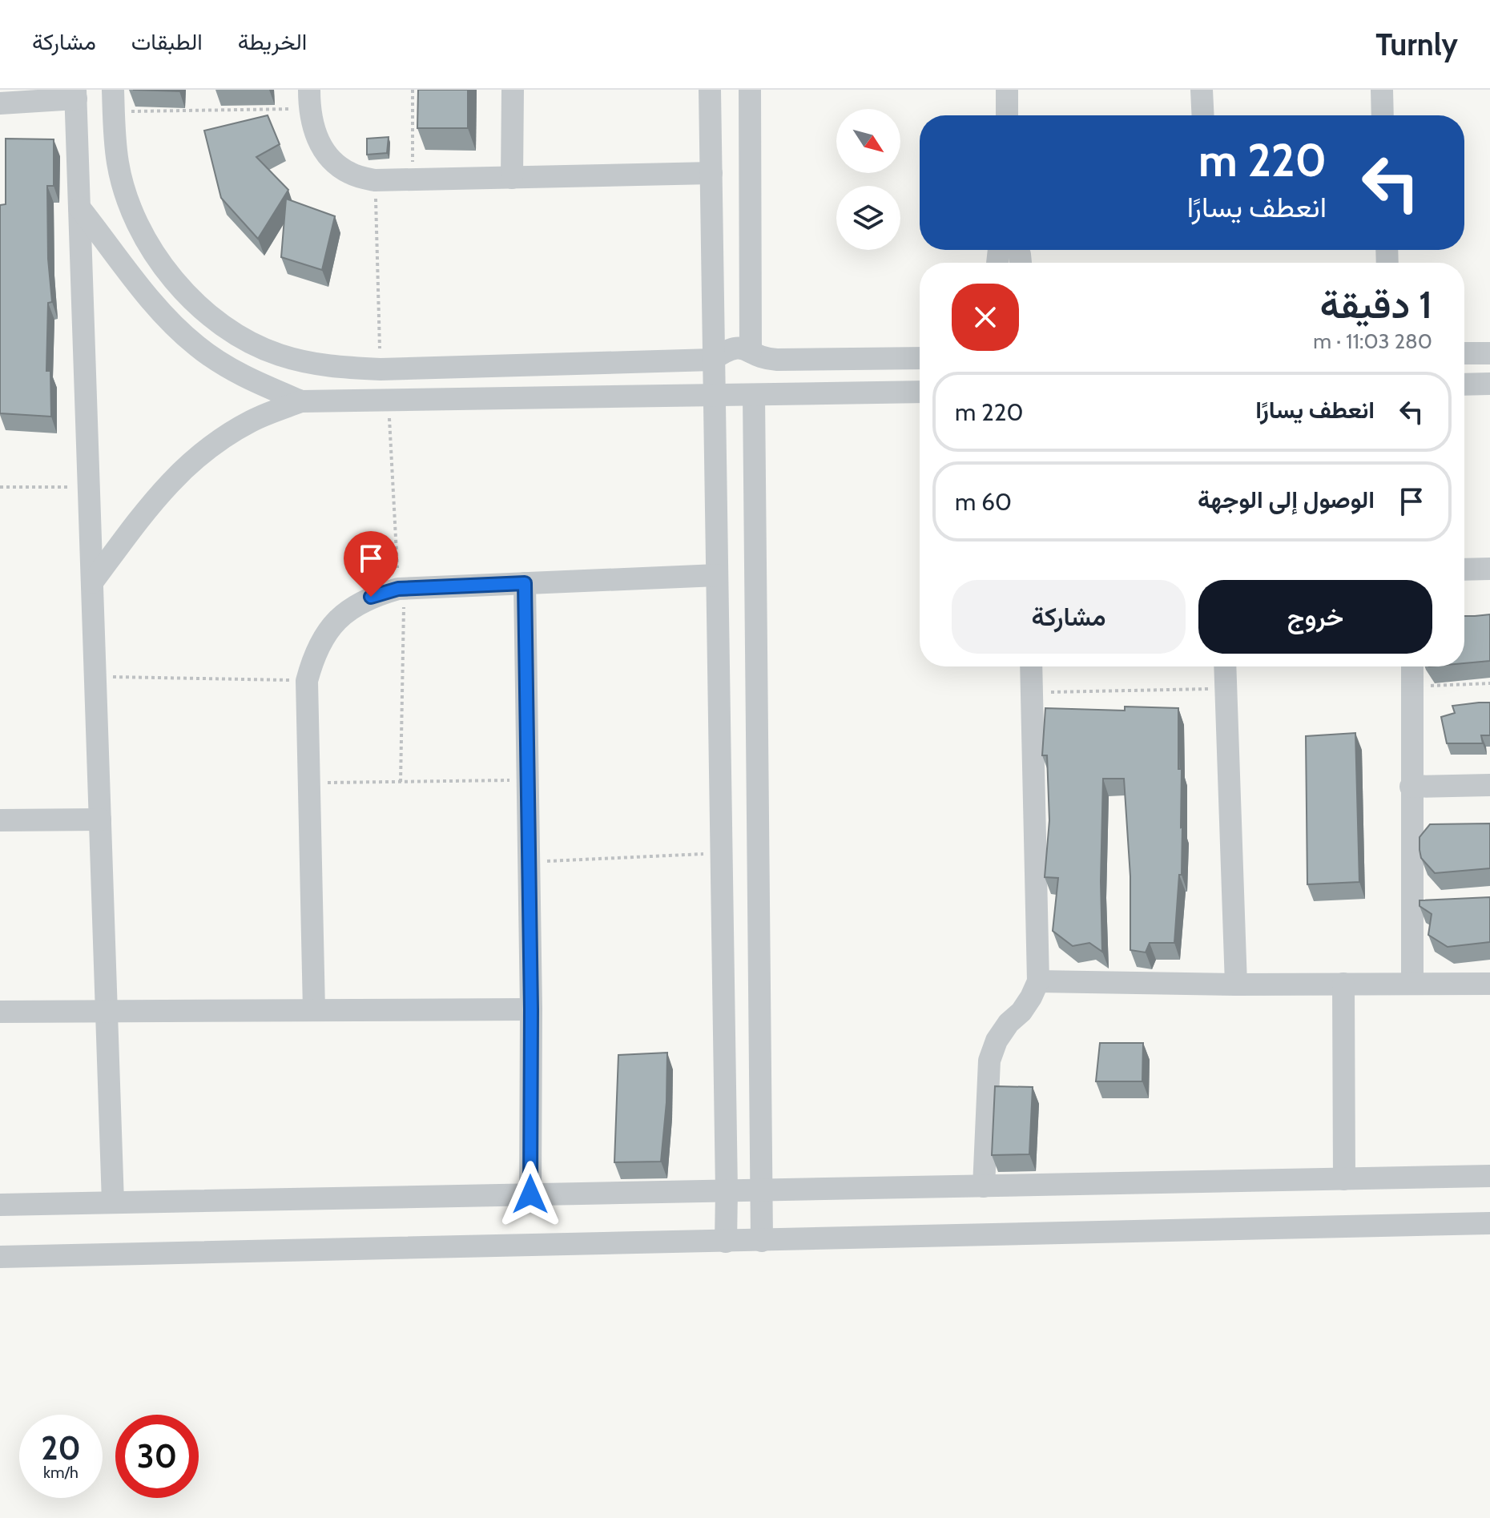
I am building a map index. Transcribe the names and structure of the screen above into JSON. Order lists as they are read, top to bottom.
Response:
{
  "north": "bottom right",
  "page": {
    "header": "Turnly",
    "nav": ["الخريطة", "الطبقات", "مشاركة"],
    "turn": ["220 m", "انعطف يسارًا"],
    "heading": ["1 دقيقة", "280 m · 11:03"],
    "list": [
      {
        "name": "انعطف يسارًا",
        "value": "220 m"
      },
      {
        "name": "الوصول إلى الوجهة",
        "value": "60 m"
      }
    ],
    "buttons": ["خروج", "مشاركة"],
    "speed": "20 km/h",
    "limit": "30"
  }
}
